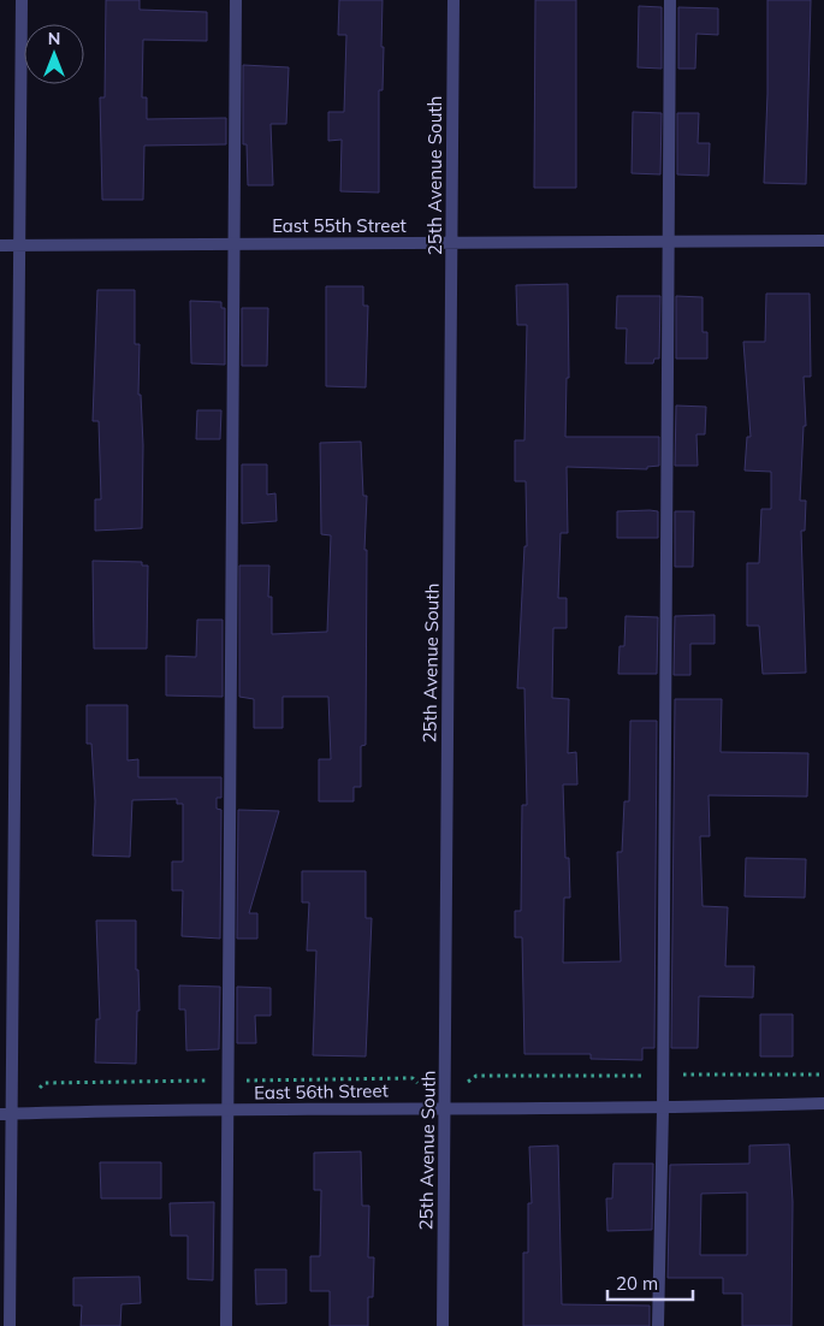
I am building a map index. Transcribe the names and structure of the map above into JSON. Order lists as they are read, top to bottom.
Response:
{
  "streets": {
    "street": ["25th Avenue South", "East 55th Street", "East 56th Street"]
  },
  "crossings": [
    ["25th Avenue South", "East 55th Street"],
    ["25th Avenue South", "East 56th Street"]
  ],
  "scale_bar": "20 m",
  "north": "top"
}
